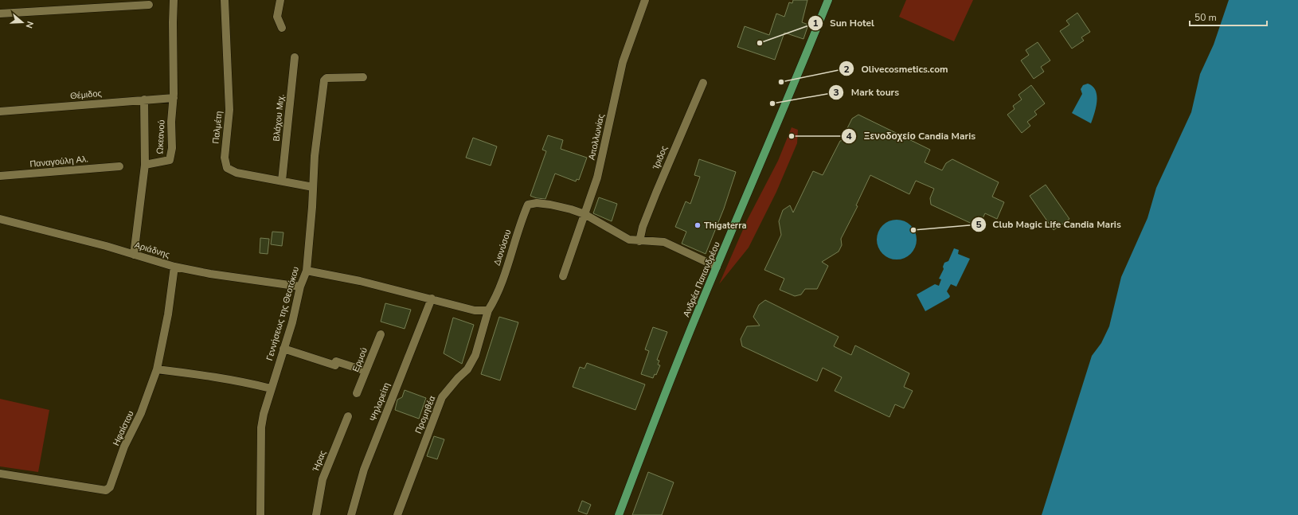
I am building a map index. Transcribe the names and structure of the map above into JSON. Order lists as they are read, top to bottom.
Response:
{
  "streets": {
    "main road": ["Ανδρέα Παπανδρέου"],
    "street": [
      "Θέμιδος",
      "Βλάχου Μιχ.",
      "Παλμέτη",
      "Ωκεανού",
      "Απολλωνίας",
      "Ίριδος",
      "Παναγούλη Αλ.",
      "Διονύσου",
      "Αριάδνης",
      "Γεννήσεως της Θεοτόκου",
      "Ερμού",
      "Ψηλορείτη",
      "Προμηθέα",
      "Ηφαίστου",
      "Ήρας"
    ]
  },
  "crossings": [
    ["Θέμιδος", "Ωκεανού"],
    ["Βλάχου Μιχ.", "Παλμέτη"],
    ["Παλμέτη", "Γεννήσεως της Θεοτόκου"],
    ["Απολλωνίας", "Διονύσου"],
    ["Ίριδος", "Διονύσου"],
    ["Διονύσου", "Ανδρέα Παπανδρέου"],
    ["Διονύσου", "Προμηθέα"],
    ["Αριάδνης", "Γεννήσεως της Θεοτόκου"],
    ["Αριάδνης", "Ηφαίστου"]
  ],
  "places": [
    "Sun Hotel",
    "Olivecosmetics.com",
    "Mark tours",
    "Ξενοδοχείο Candia Maris",
    "Thigaterra",
    "Club Magic Life Candia Maris"
  ],
  "scale_bar": "50 m",
  "north": "right"
}
